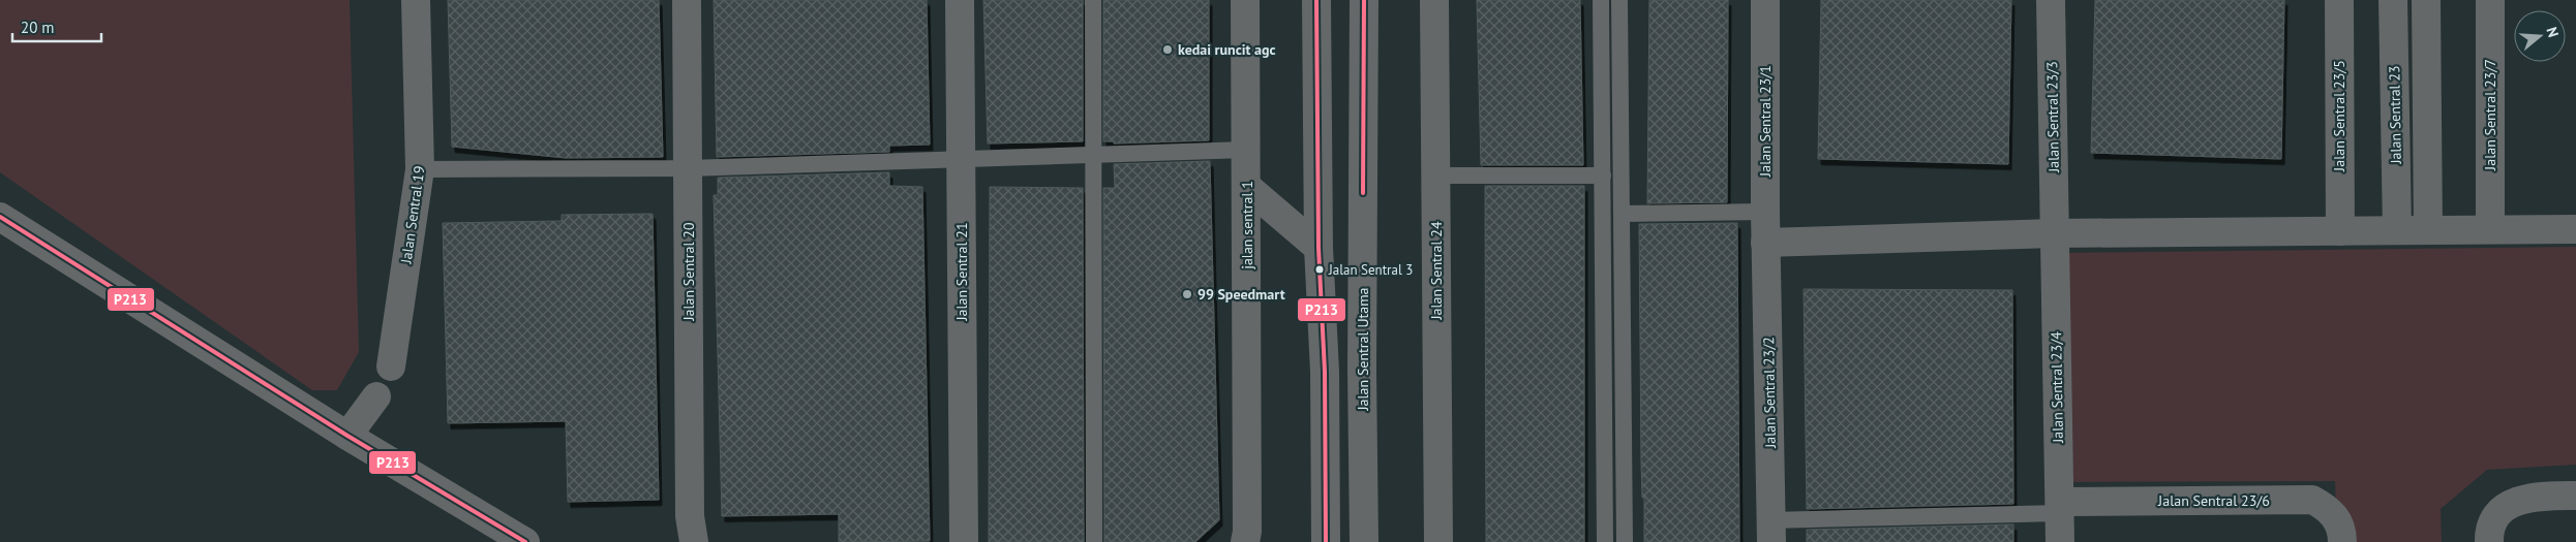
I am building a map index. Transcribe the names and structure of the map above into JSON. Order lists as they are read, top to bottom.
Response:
{
  "streets": {
    "street": [
      "Jalan Sentral 23",
      "Jalan Sentral 23/7",
      "Jalan Sentral 23/5",
      "Jalan Sentral 23/3",
      "Jalan Sentral 23/1",
      "Jalan Sentral 19",
      "jalan sentral 1",
      "Jalan Sentral 24",
      "Jalan Sentral 20",
      "Jalan Sentral 21",
      "Jalan Sentral Utama",
      "Jalan Sentral 23/4",
      "Jalan Sentral 23/2",
      "Jalan Sentral 23/6"
    ]
  },
  "crossings": [
    ["Jalan Sentral 23/3", "Jalan Sentral 23/4"],
    ["Jalan Sentral 23/1", "Jalan Sentral 23/2"],
    ["Jalan Sentral 23/4", "Jalan Sentral 23/6"]
  ],
  "places": ["kedai runcit agc", "Jalan Sentral 3", "99 Speedmart"],
  "lines": ["transit line P213"],
  "scale_bar": "20 m",
  "north": "right"
}
